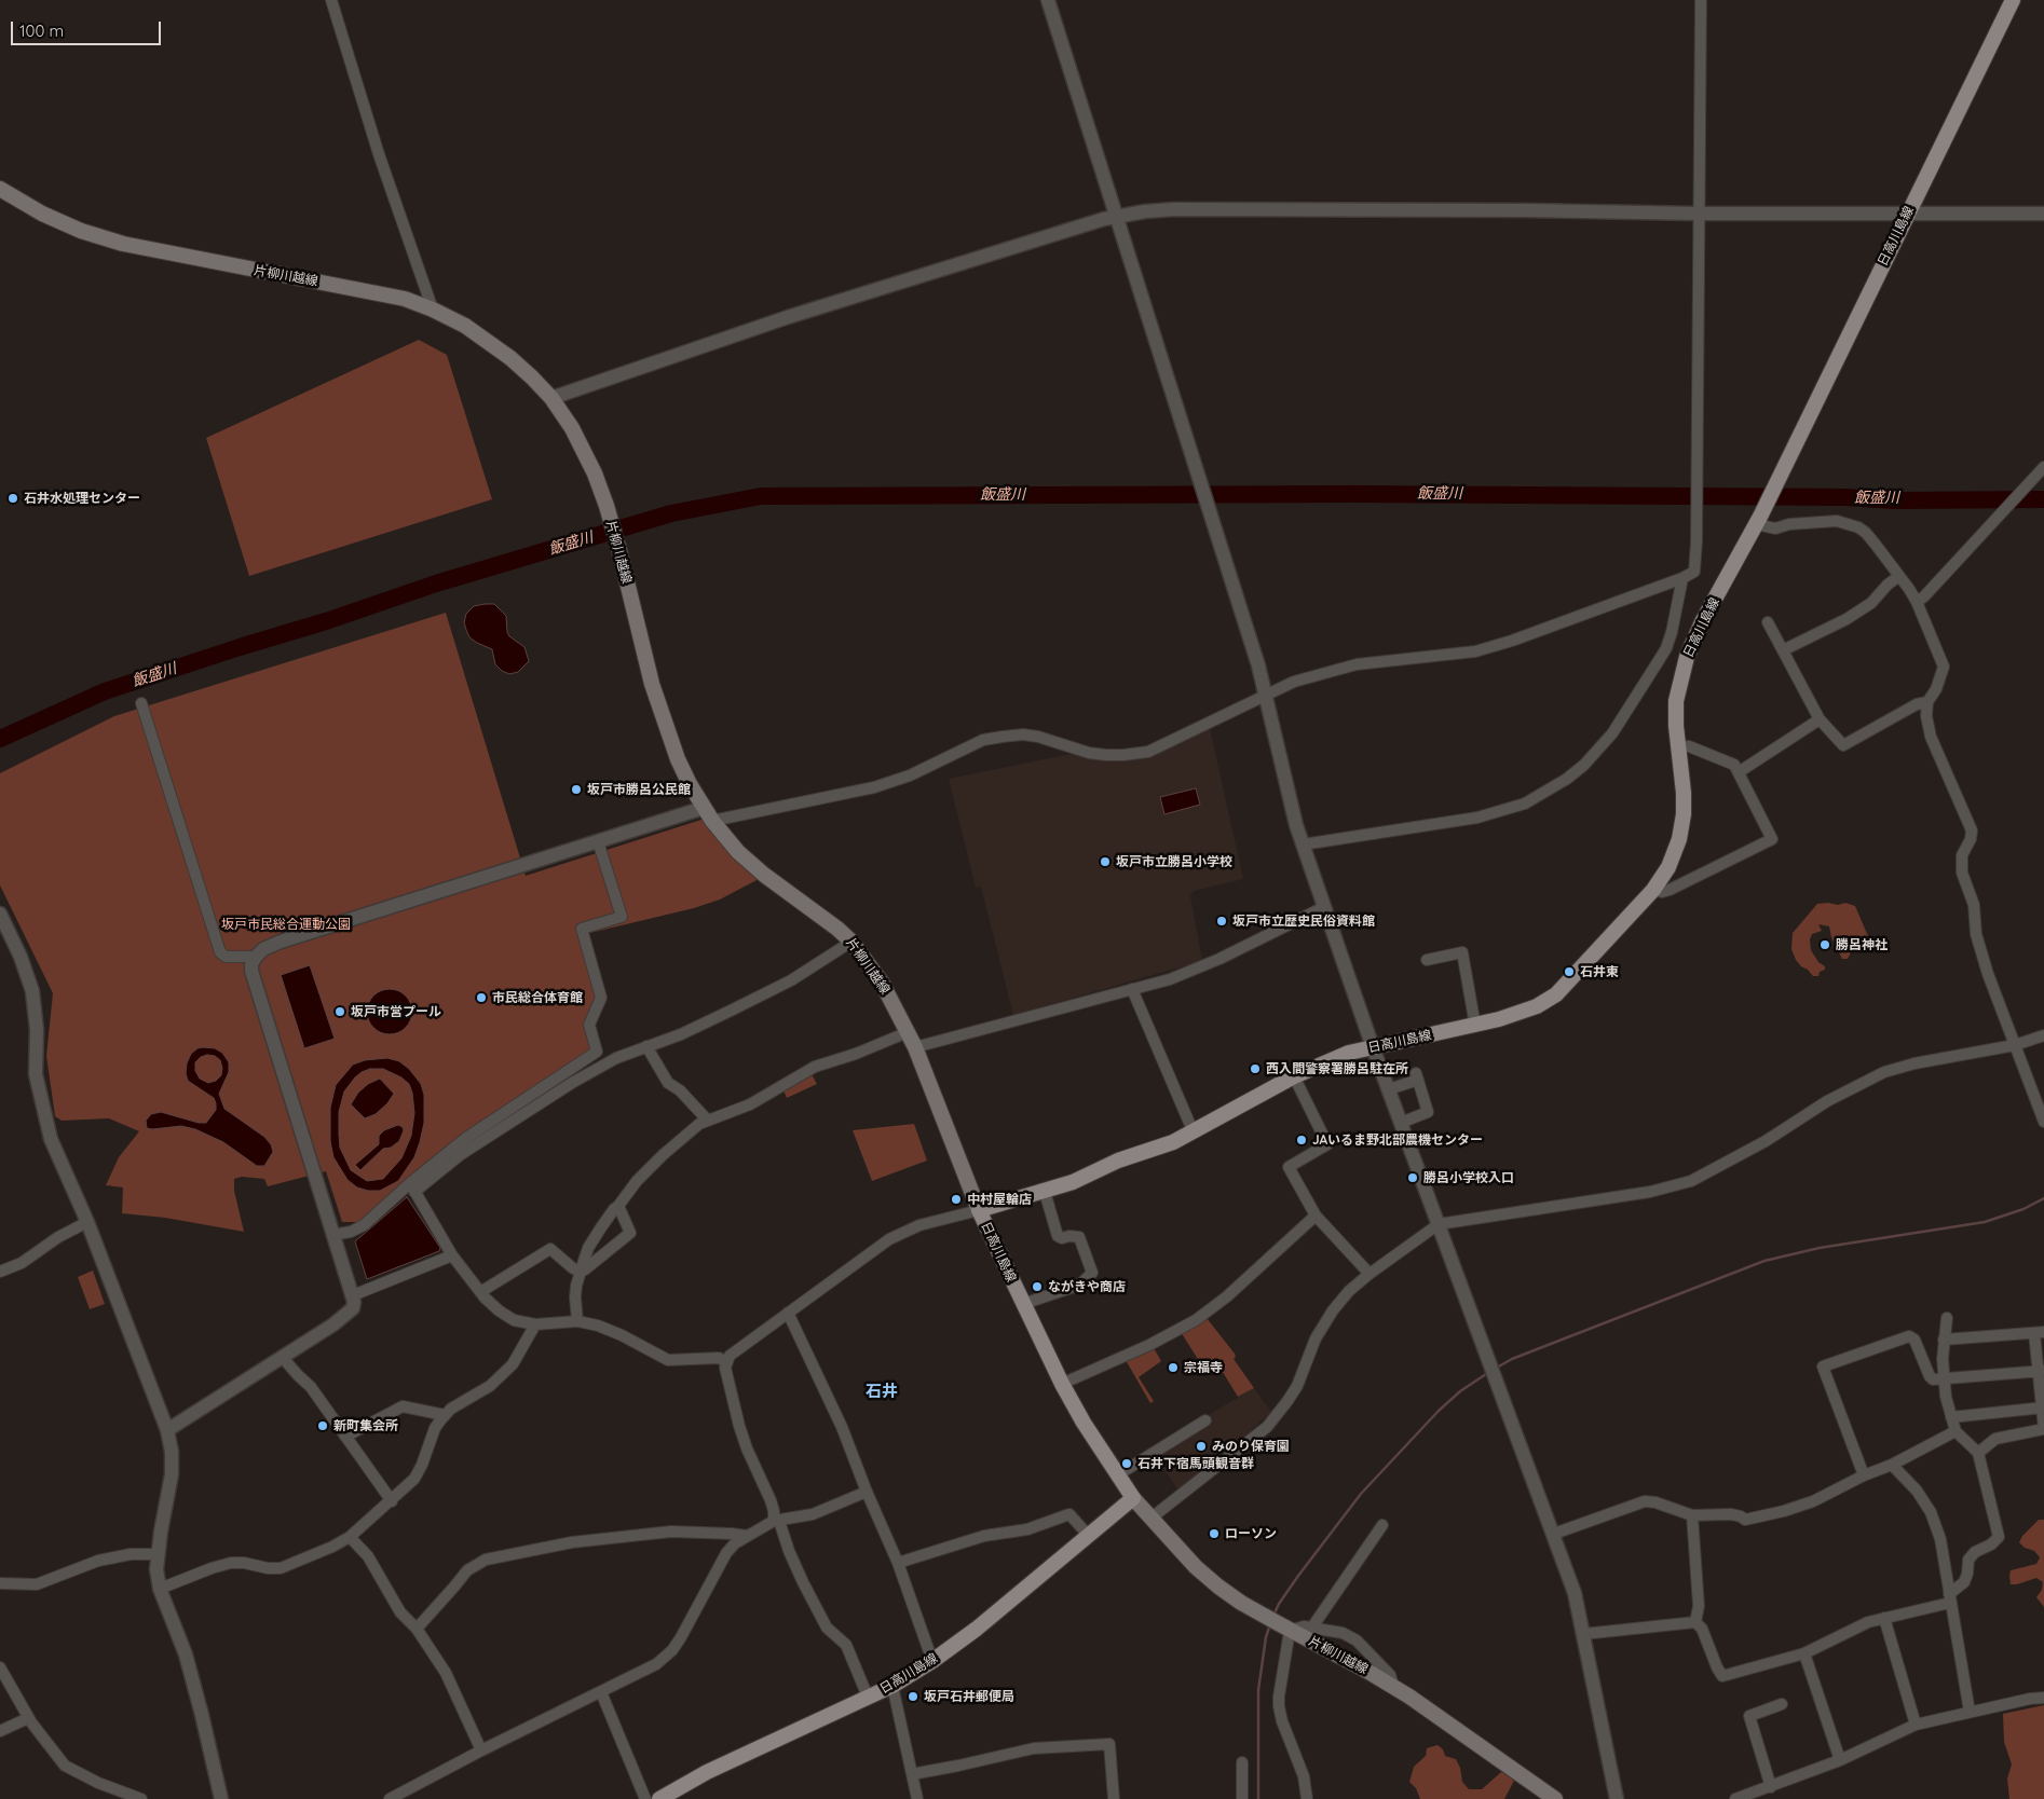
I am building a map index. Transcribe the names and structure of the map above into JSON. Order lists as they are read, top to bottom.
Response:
{
  "streets": {
    "main road": ["日高川島線", "片柳川越線"]
  },
  "crossings": [
    ["日高川島線", "片柳川越線"]
  ],
  "districts": ["石井"],
  "water": ["飯盛川"],
  "parks": ["坂戸市民総合運動公園"],
  "places": [
    "石井水処理センター",
    "坂戸市勝呂公民館",
    "坂戸市立勝呂小学校",
    "坂戸市立歴史民俗資料館",
    "勝呂神社",
    "石井東",
    "市民総合体育館",
    "坂戸市営プール",
    "西入間警察署勝呂駐在所",
    "JAいるま野北部農機センター",
    "勝呂小学校入口",
    "中村屋輪店",
    "ながきや商店",
    "宗福寺",
    "新町集会所",
    "みのり保育園",
    "石井下宿馬頭観音群",
    "ローソン",
    "坂戸石井郵便局"
  ],
  "scale_bar": "100 m"
}
